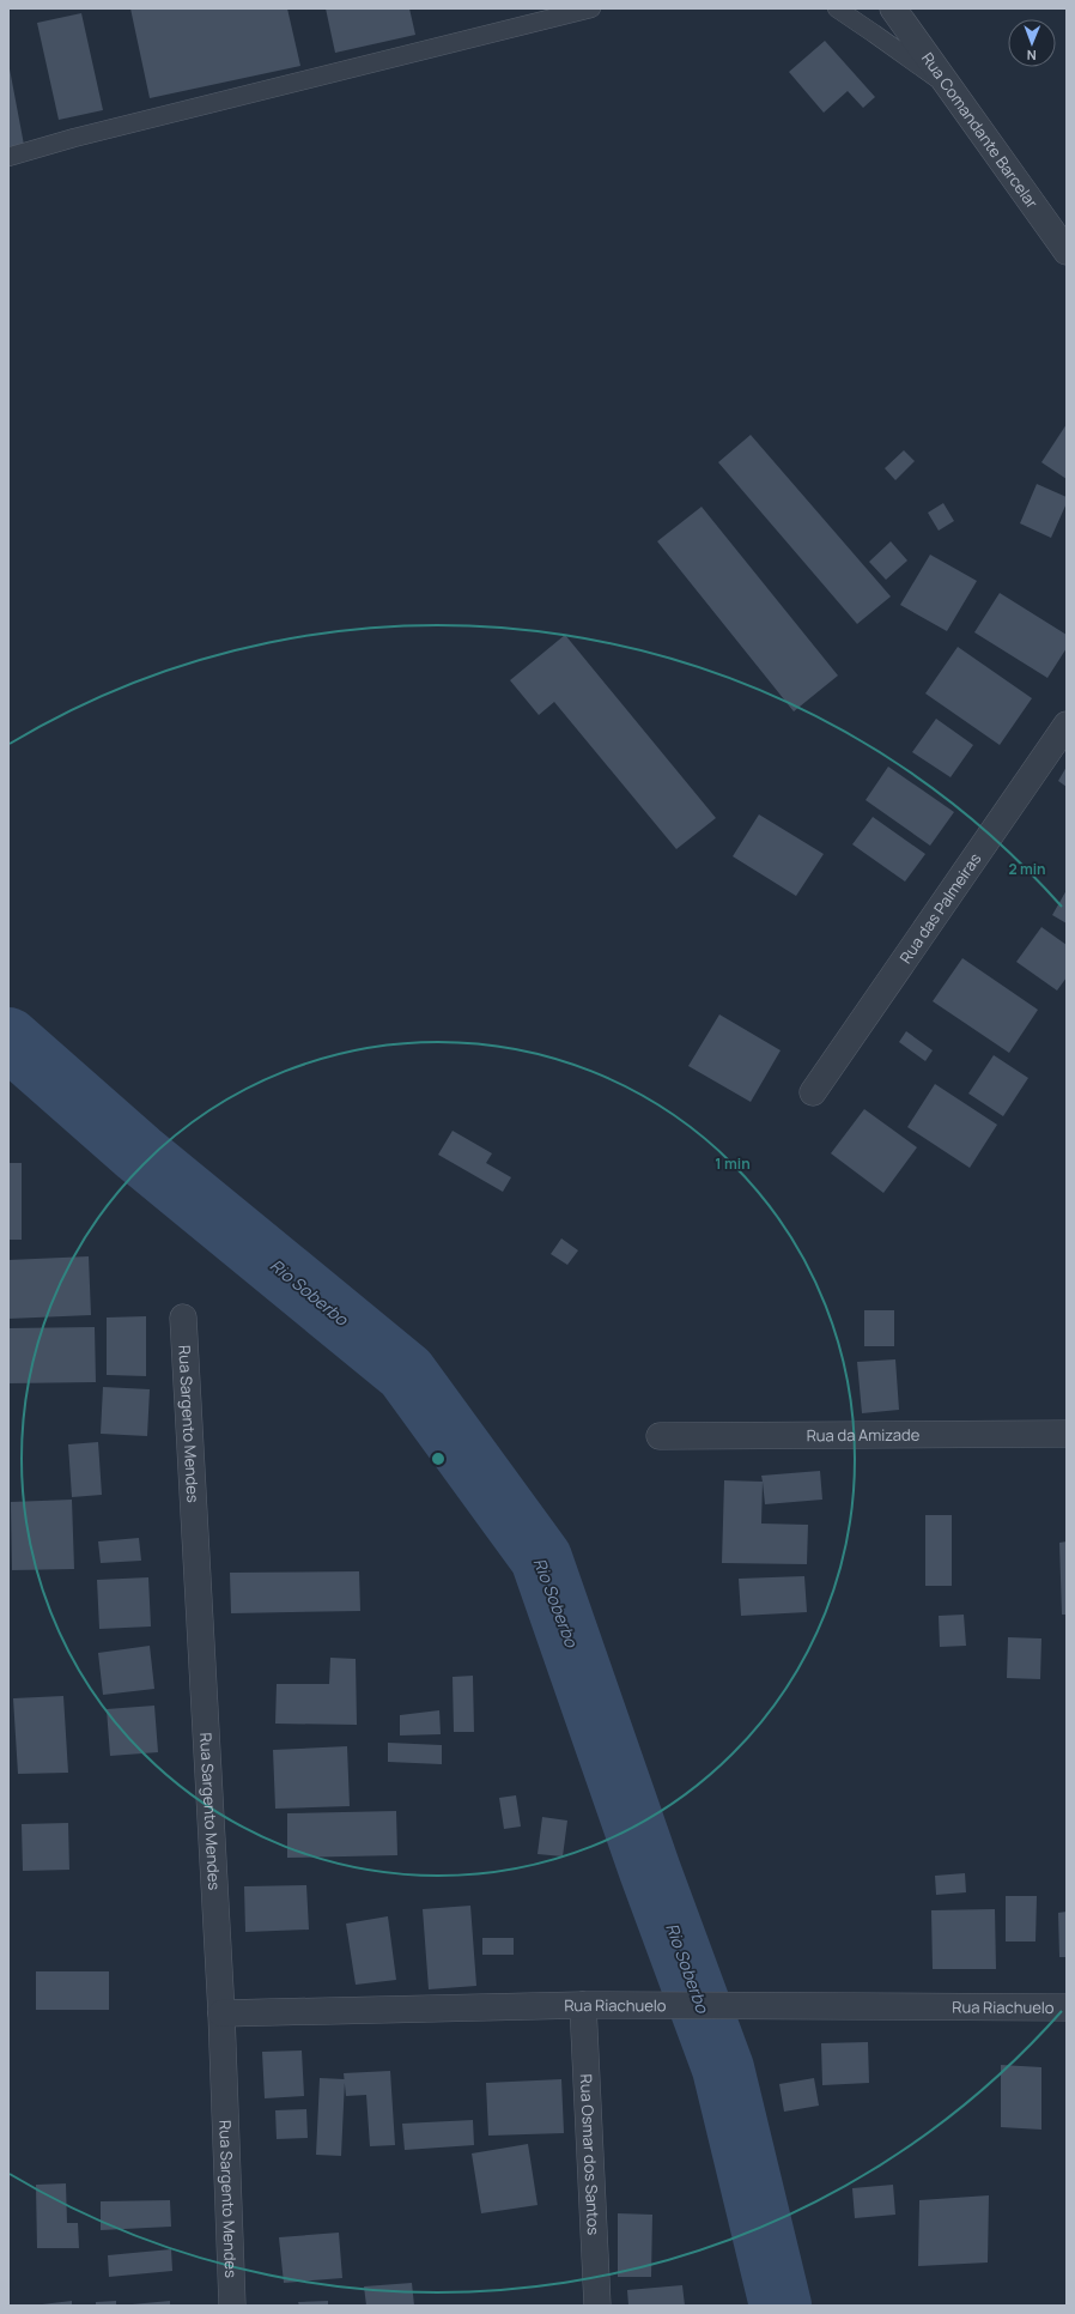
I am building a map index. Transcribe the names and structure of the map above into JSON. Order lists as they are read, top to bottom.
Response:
{
  "streets": {
    "street": [
      "Rua Comandante Barcelar",
      "Rua das Palmeiras",
      "Rua Sargento Mendes",
      "Rua da Amizade",
      "Rua Riachuelo",
      "Rua Osmar dos Santos"
    ]
  },
  "crossings": [
    ["Rua Sargento Mendes", "Rua Riachuelo"],
    ["Rua Riachuelo", "Rua Osmar dos Santos"]
  ],
  "water": ["Rio Soberbo"],
  "north": "bottom",
  "rings": ["2 min", "1 min"]
}
